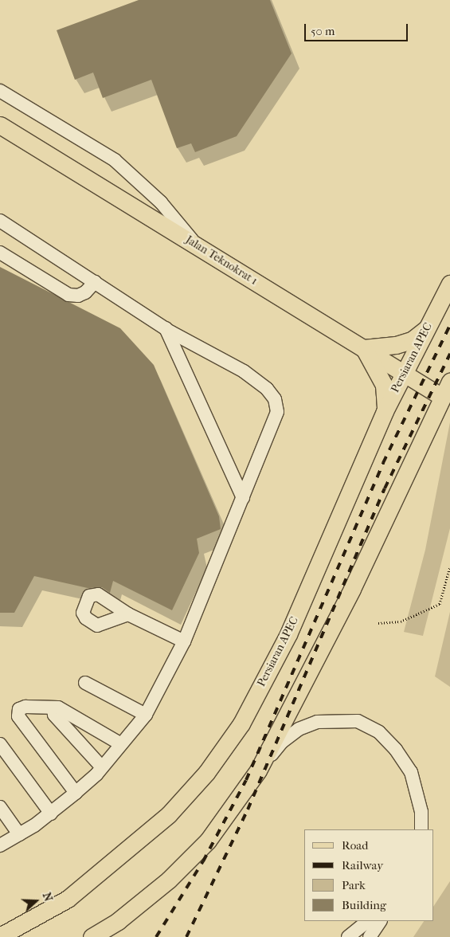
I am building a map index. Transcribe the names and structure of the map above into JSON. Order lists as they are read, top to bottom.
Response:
{
  "streets": {
    "main road": ["Jalan Teknokrat 1", "Persiaran APEC"]
  },
  "crossings": [
    ["Jalan Teknokrat 1", "Persiaran APEC"]
  ],
  "legend": [
    "Road",
    "Railway",
    "Park",
    "Building"
  ],
  "scale_bar": "50 m",
  "north": "right"
}
